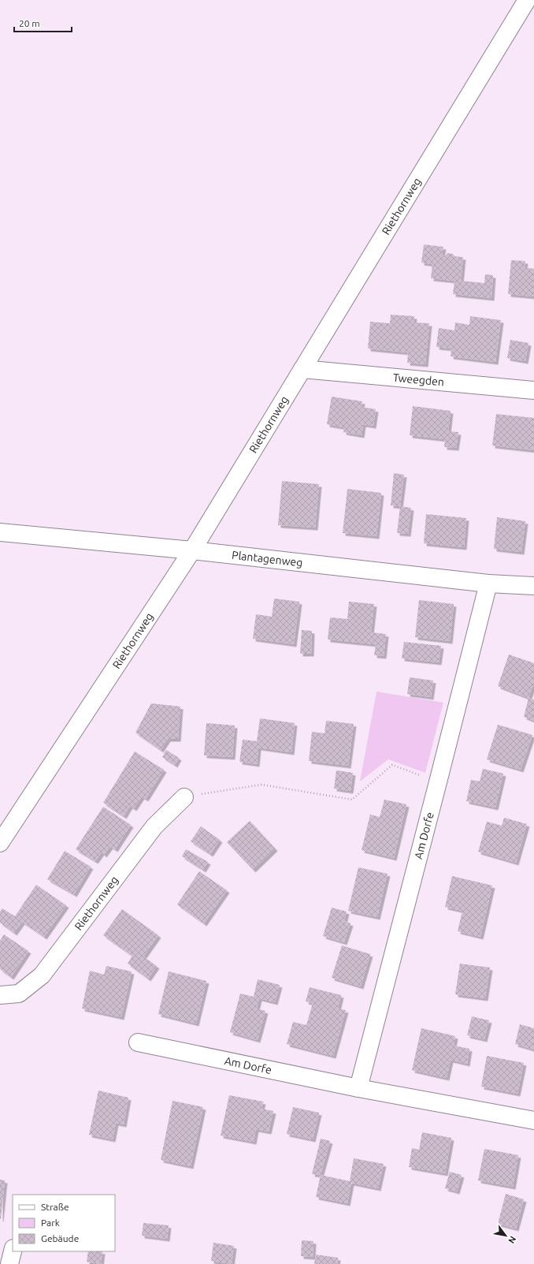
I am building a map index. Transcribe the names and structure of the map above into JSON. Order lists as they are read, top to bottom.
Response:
{
  "streets": {
    "street": [
      "Riethornweg",
      "Tweegden",
      "Plantagenweg",
      "Am Dorfe"
    ]
  },
  "crossings": [
    ["Riethornweg", "Tweegden"],
    ["Riethornweg", "Plantagenweg"],
    ["Plantagenweg", "Am Dorfe"]
  ],
  "legend": ["Straße", "Park", "Gebäude"],
  "scale_bar": "20 m",
  "north": "bottom right"
}
